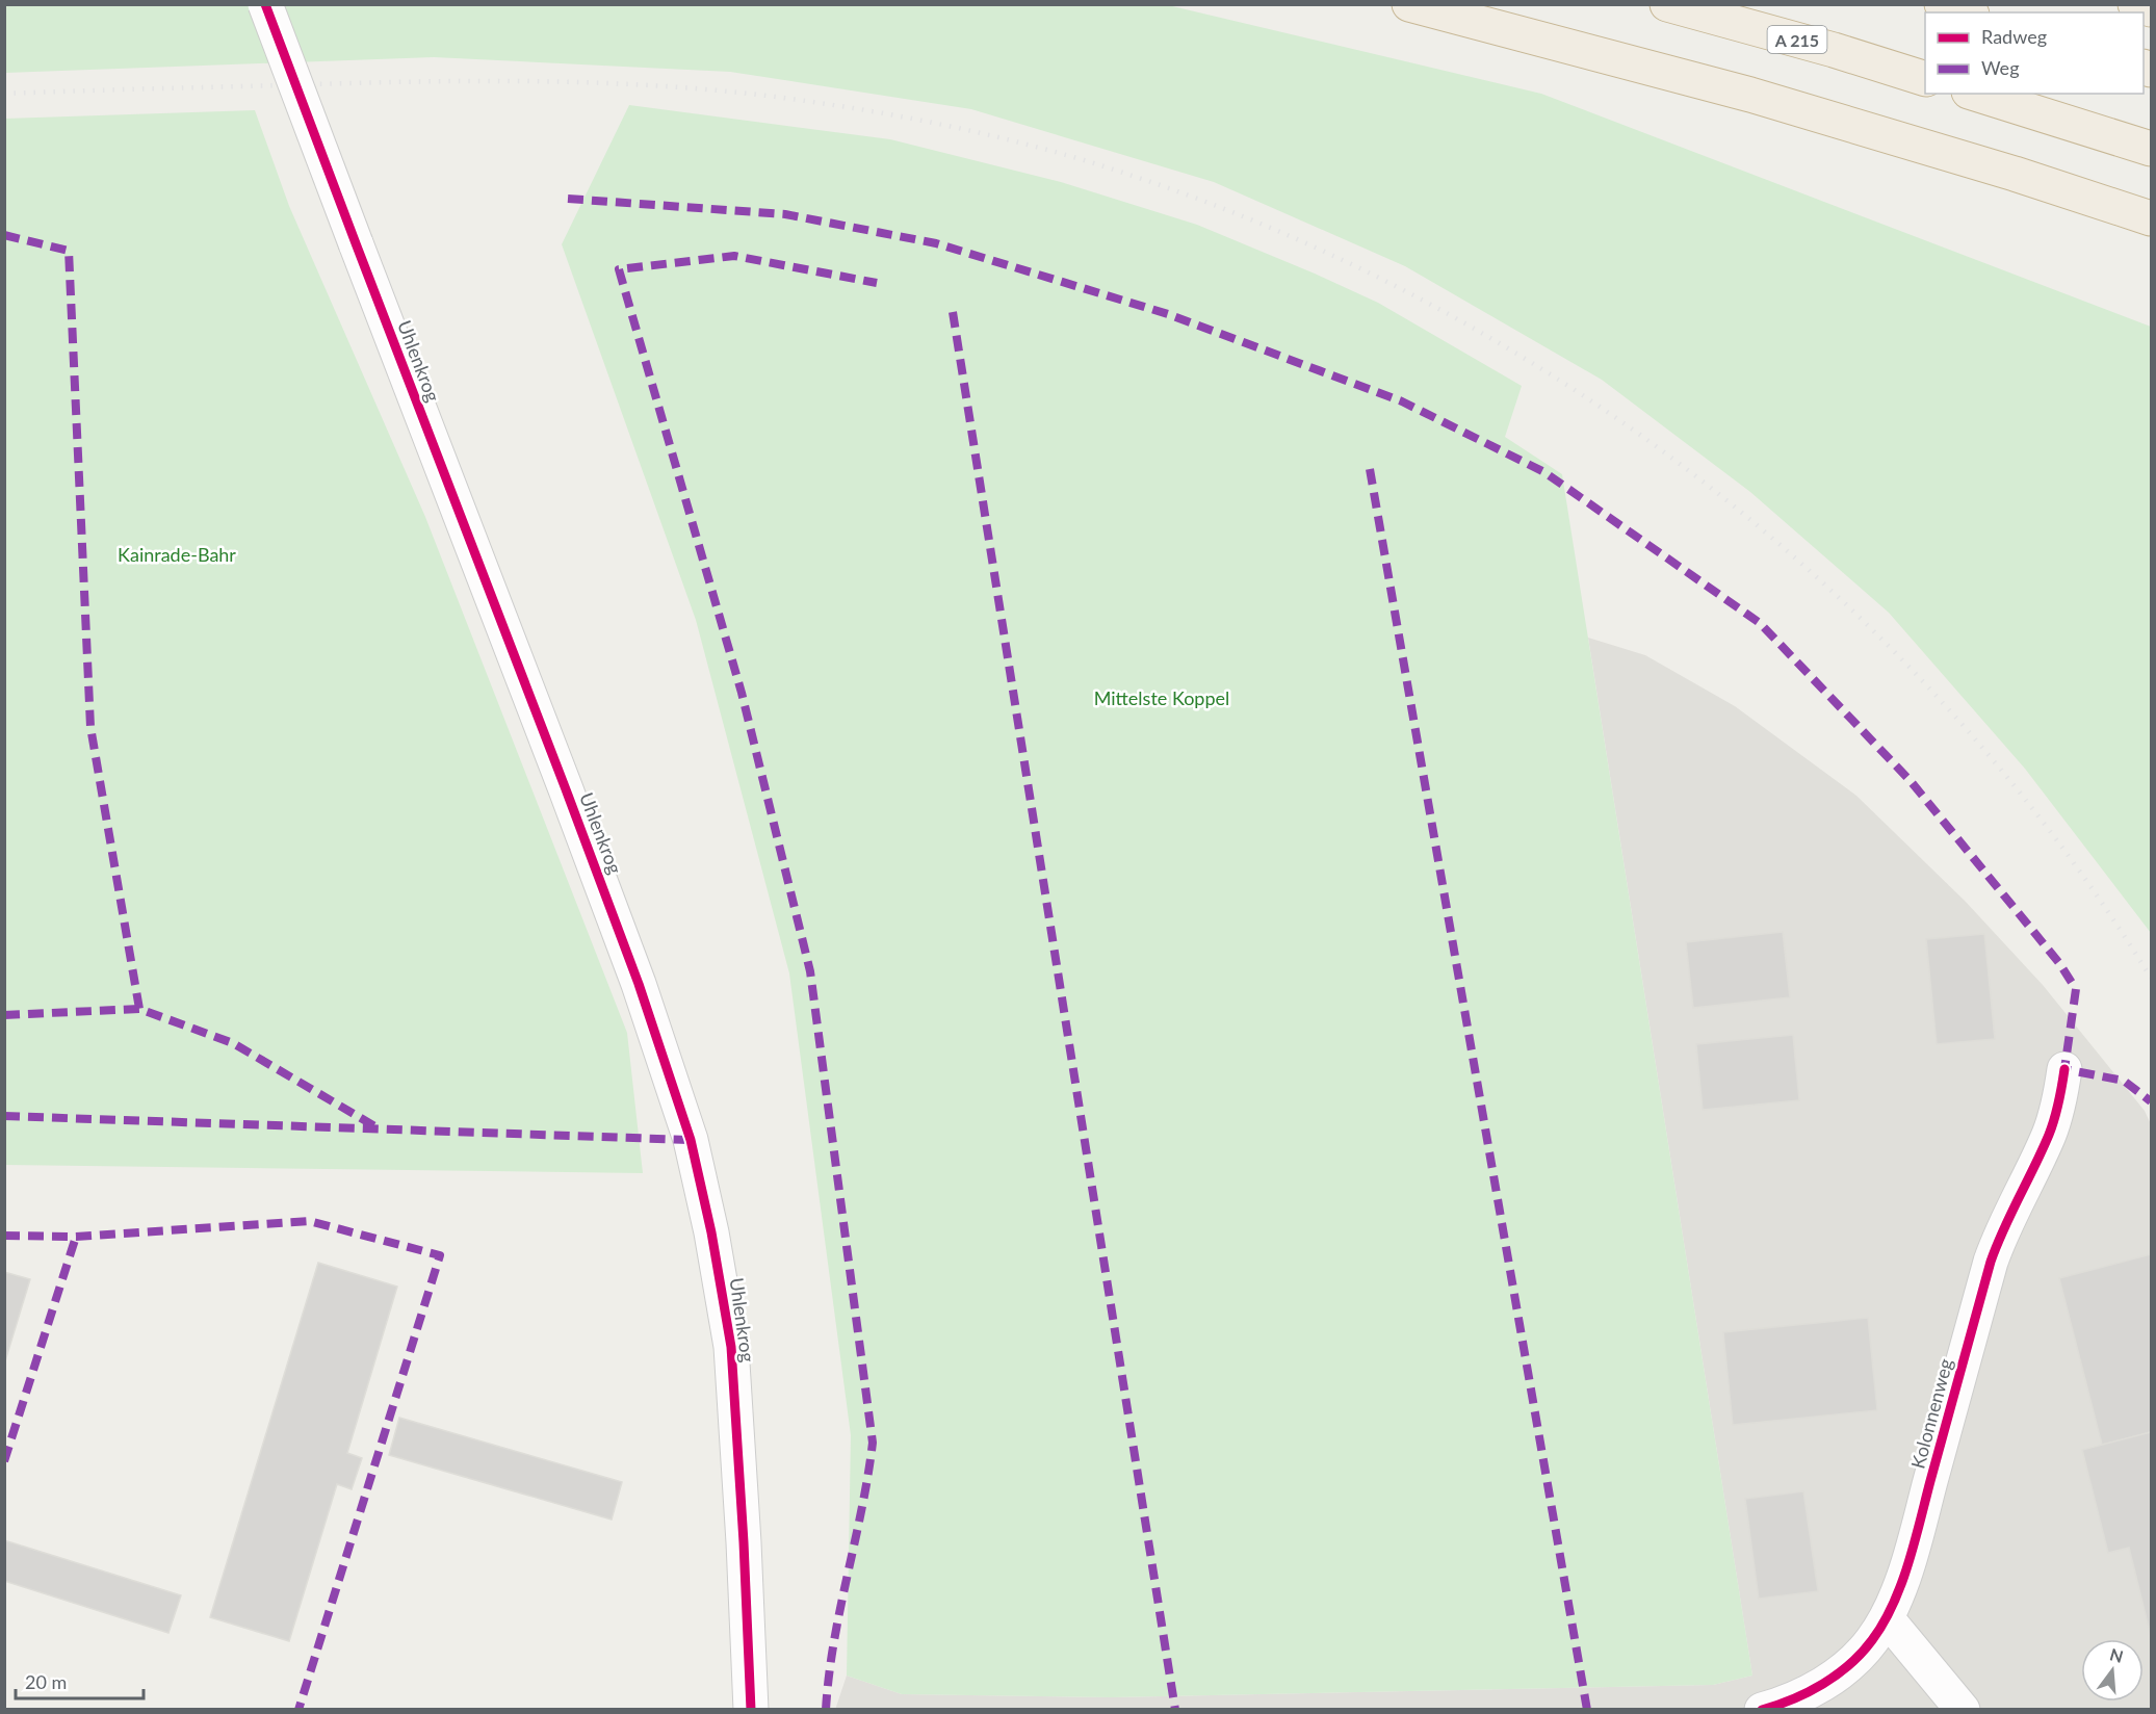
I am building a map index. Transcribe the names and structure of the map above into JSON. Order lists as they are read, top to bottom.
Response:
{
  "streets": {
    "highway": ["A 215"],
    "street": ["Uhlenkrog", "Kolonnenweg"]
  },
  "parks": ["Kainrade-Bahr", "Mittelste Koppel"],
  "legend": ["Radweg", "Weg"],
  "scale_bar": "20 m",
  "north": "top"
}
